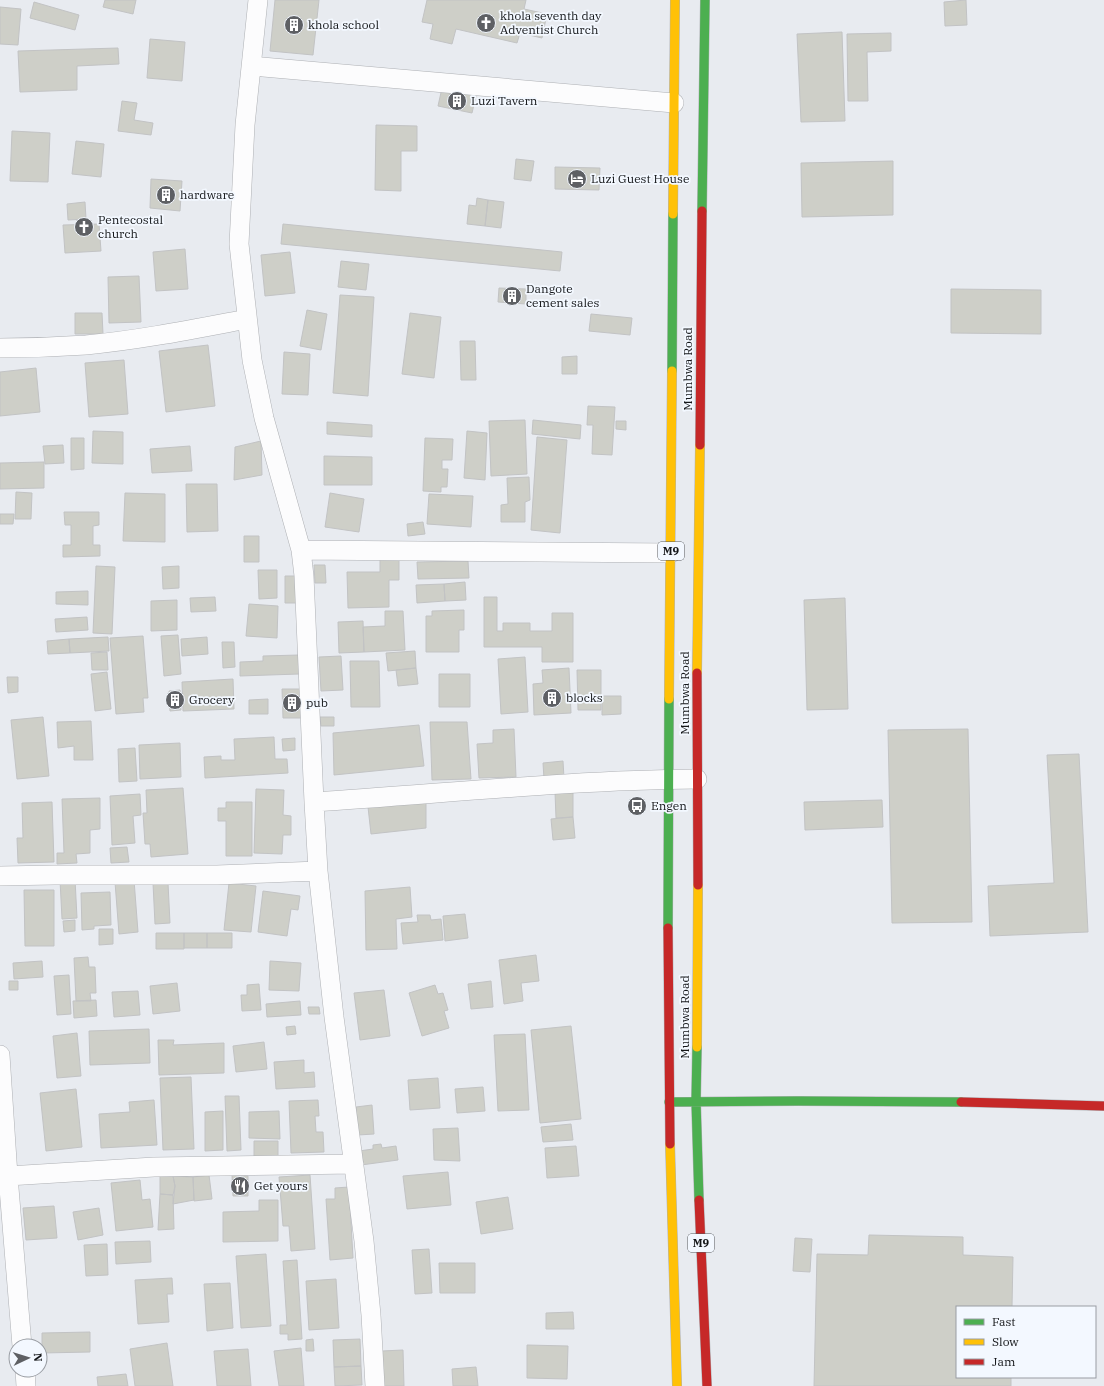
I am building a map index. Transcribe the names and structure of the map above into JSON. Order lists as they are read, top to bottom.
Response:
{
  "streets": {
    "main road": ["Mumbwa Road", "M9"]
  },
  "places": {
    "church": ["khola seventh day Adventist Church", "Pentecostal church"],
    "building": [
      "khola school",
      "Luzi Tavern",
      "hardware",
      "Dangote cement sales",
      "blocks",
      "Grocery",
      "pub"
    ],
    "hotel": ["Luzi Guest House"],
    "bus stop": ["Engen"],
    "restaurant": ["Get yours"]
  },
  "legend": ["Fast", "Slow", "Jam"],
  "north": "right"
}
